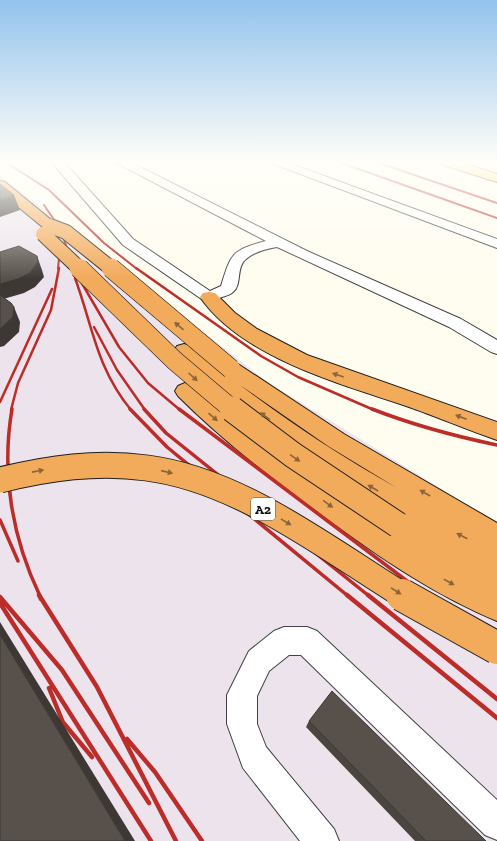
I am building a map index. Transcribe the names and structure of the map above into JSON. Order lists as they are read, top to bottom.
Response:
{
  "streets": {
    "highway": ["A2"]
  }
}
